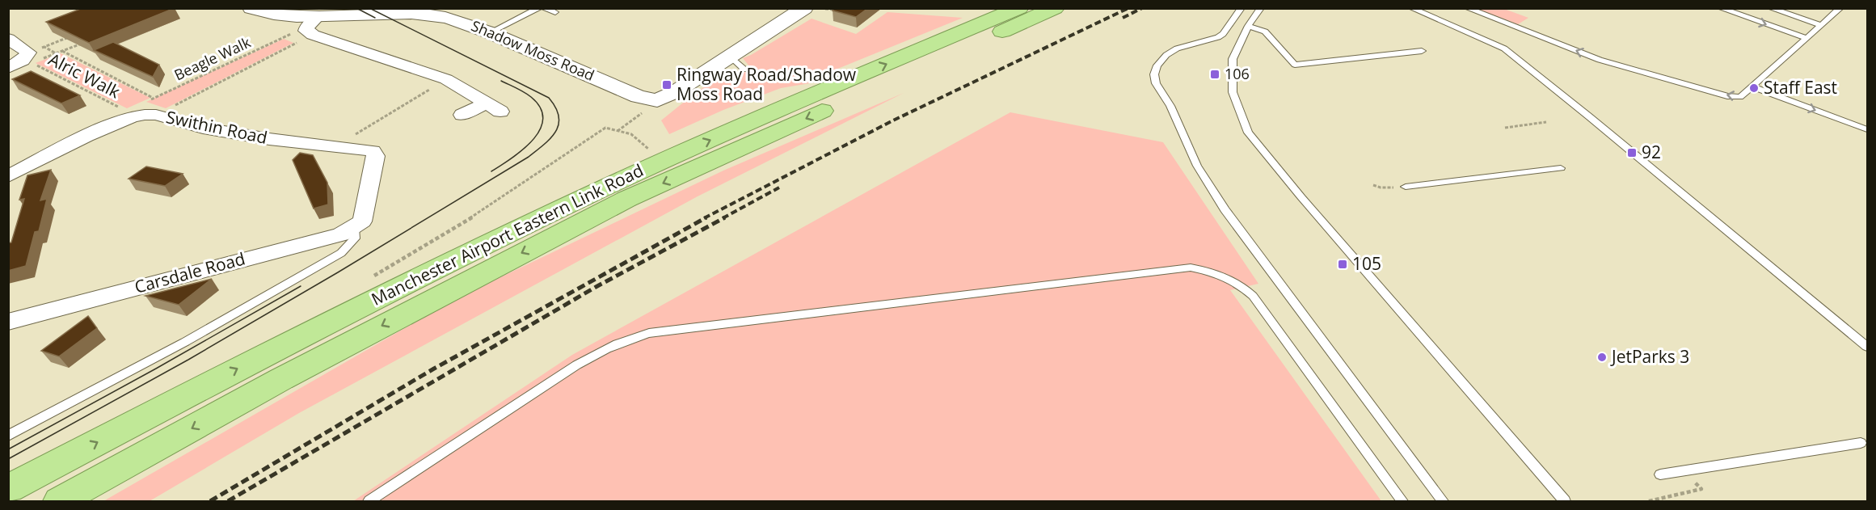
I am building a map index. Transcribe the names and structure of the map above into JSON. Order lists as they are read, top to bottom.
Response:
{
  "streets": {
    "highway": ["Manchester Airport Eastern Link Road"],
    "street": ["Shadow Moss Road", "Swithin Road", "Carsdale Road"],
    "path": ["Beagle Walk", "Alric Walk"]
  },
  "crossings": [
    ["Shadow Moss Road", "Beagle Walk"],
    ["Beagle Walk", "Alric Walk"],
    ["Beagle Walk", "Swithin Road"],
    ["Alric Walk", "Swithin Road"],
    ["Swithin Road", "Carsdale Road"]
  ],
  "places": {
    "transit": [
      "106",
      "Ringway Road/Shadow Moss Road",
      "92",
      "105"
    ],
    "other": ["Staff East", "JetParks 3"]
  }
}
